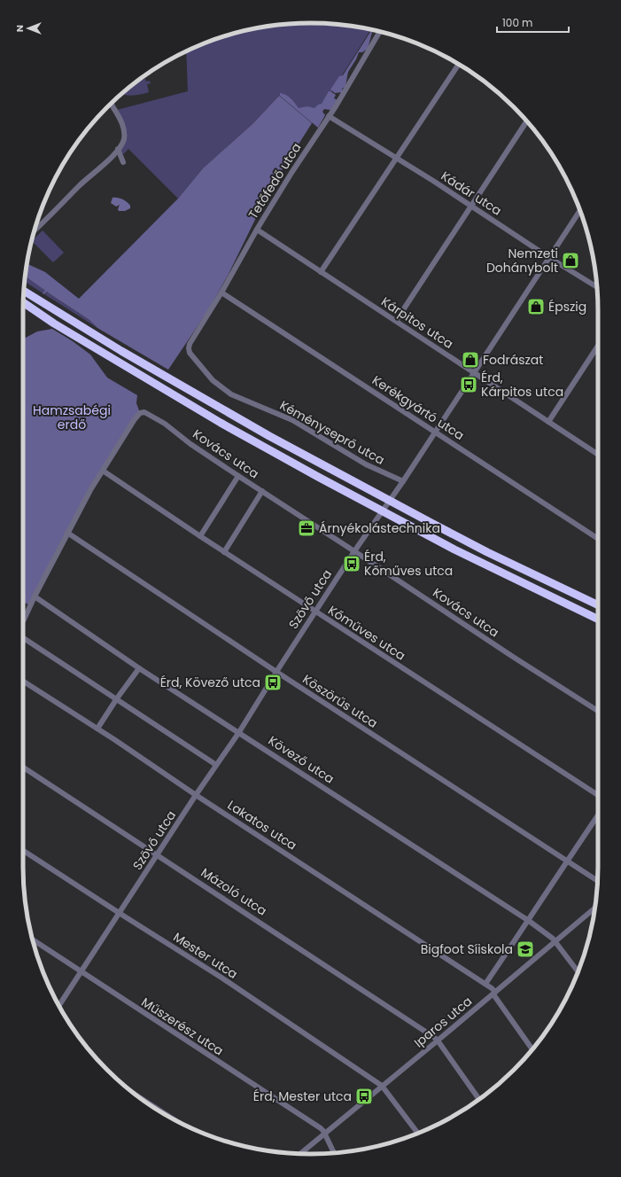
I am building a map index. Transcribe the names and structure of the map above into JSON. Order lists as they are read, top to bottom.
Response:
{
  "streets": {
    "street": [
      "Tetőfedő utca",
      "Kádár utca",
      "Kárpitos utca",
      "Kerékgyártó utca",
      "Kéményseprő utca",
      "Kovács utca",
      "Szövő utca",
      "Kőműves utca",
      "Köszörűs utca",
      "Kövező utca",
      "Lakatos utca",
      "Mázoló utca",
      "Mester utca",
      "Iparos utca",
      "Műszerész utca"
    ]
  },
  "crossings": [
    ["Tetőfedő utca", "Kádár utca"],
    ["Tetőfedő utca", "Kárpitos utca"],
    ["Tetőfedő utca", "Kerékgyártó utca"],
    ["Tetőfedő utca", "Kéményseprő utca"],
    ["Kádár utca", "Szövő utca"],
    ["Kárpitos utca", "Szövő utca"],
    ["Kerékgyártó utca", "Szövő utca"],
    ["Kéményseprő utca", "Szövő utca"],
    ["Kovács utca", "Szövő utca"],
    ["Kovács utca", "Kőműves utca"],
    ["Szövő utca", "Kőműves utca"],
    ["Szövő utca", "Köszörűs utca"],
    ["Szövő utca", "Kövező utca"],
    ["Szövő utca", "Lakatos utca"],
    ["Szövő utca", "Mázoló utca"],
    ["Szövő utca", "Mester utca"],
    ["Szövő utca", "Műszerész utca"],
    ["Kövező utca", "Iparos utca"],
    ["Lakatos utca", "Iparos utca"],
    ["Mázoló utca", "Iparos utca"],
    ["Mester utca", "Iparos utca"],
    ["Iparos utca", "Műszerész utca"]
  ],
  "parks": ["Hamzsabégi erdő"],
  "places": {
    "shop": ["Nemzeti Dohánybolt", "Épszig", "Fodrászat"],
    "bus stop": [
      "Érd, Kárpitos utca",
      "Érd, Kőműves utca",
      "Érd, Kövező utca",
      "Érd, Mester utca"
    ],
    "office": ["Árnyékolástechnika"],
    "school or university": ["Bigfoot Síiskola"]
  },
  "scale_bar": "100 m",
  "north": "left"
}
